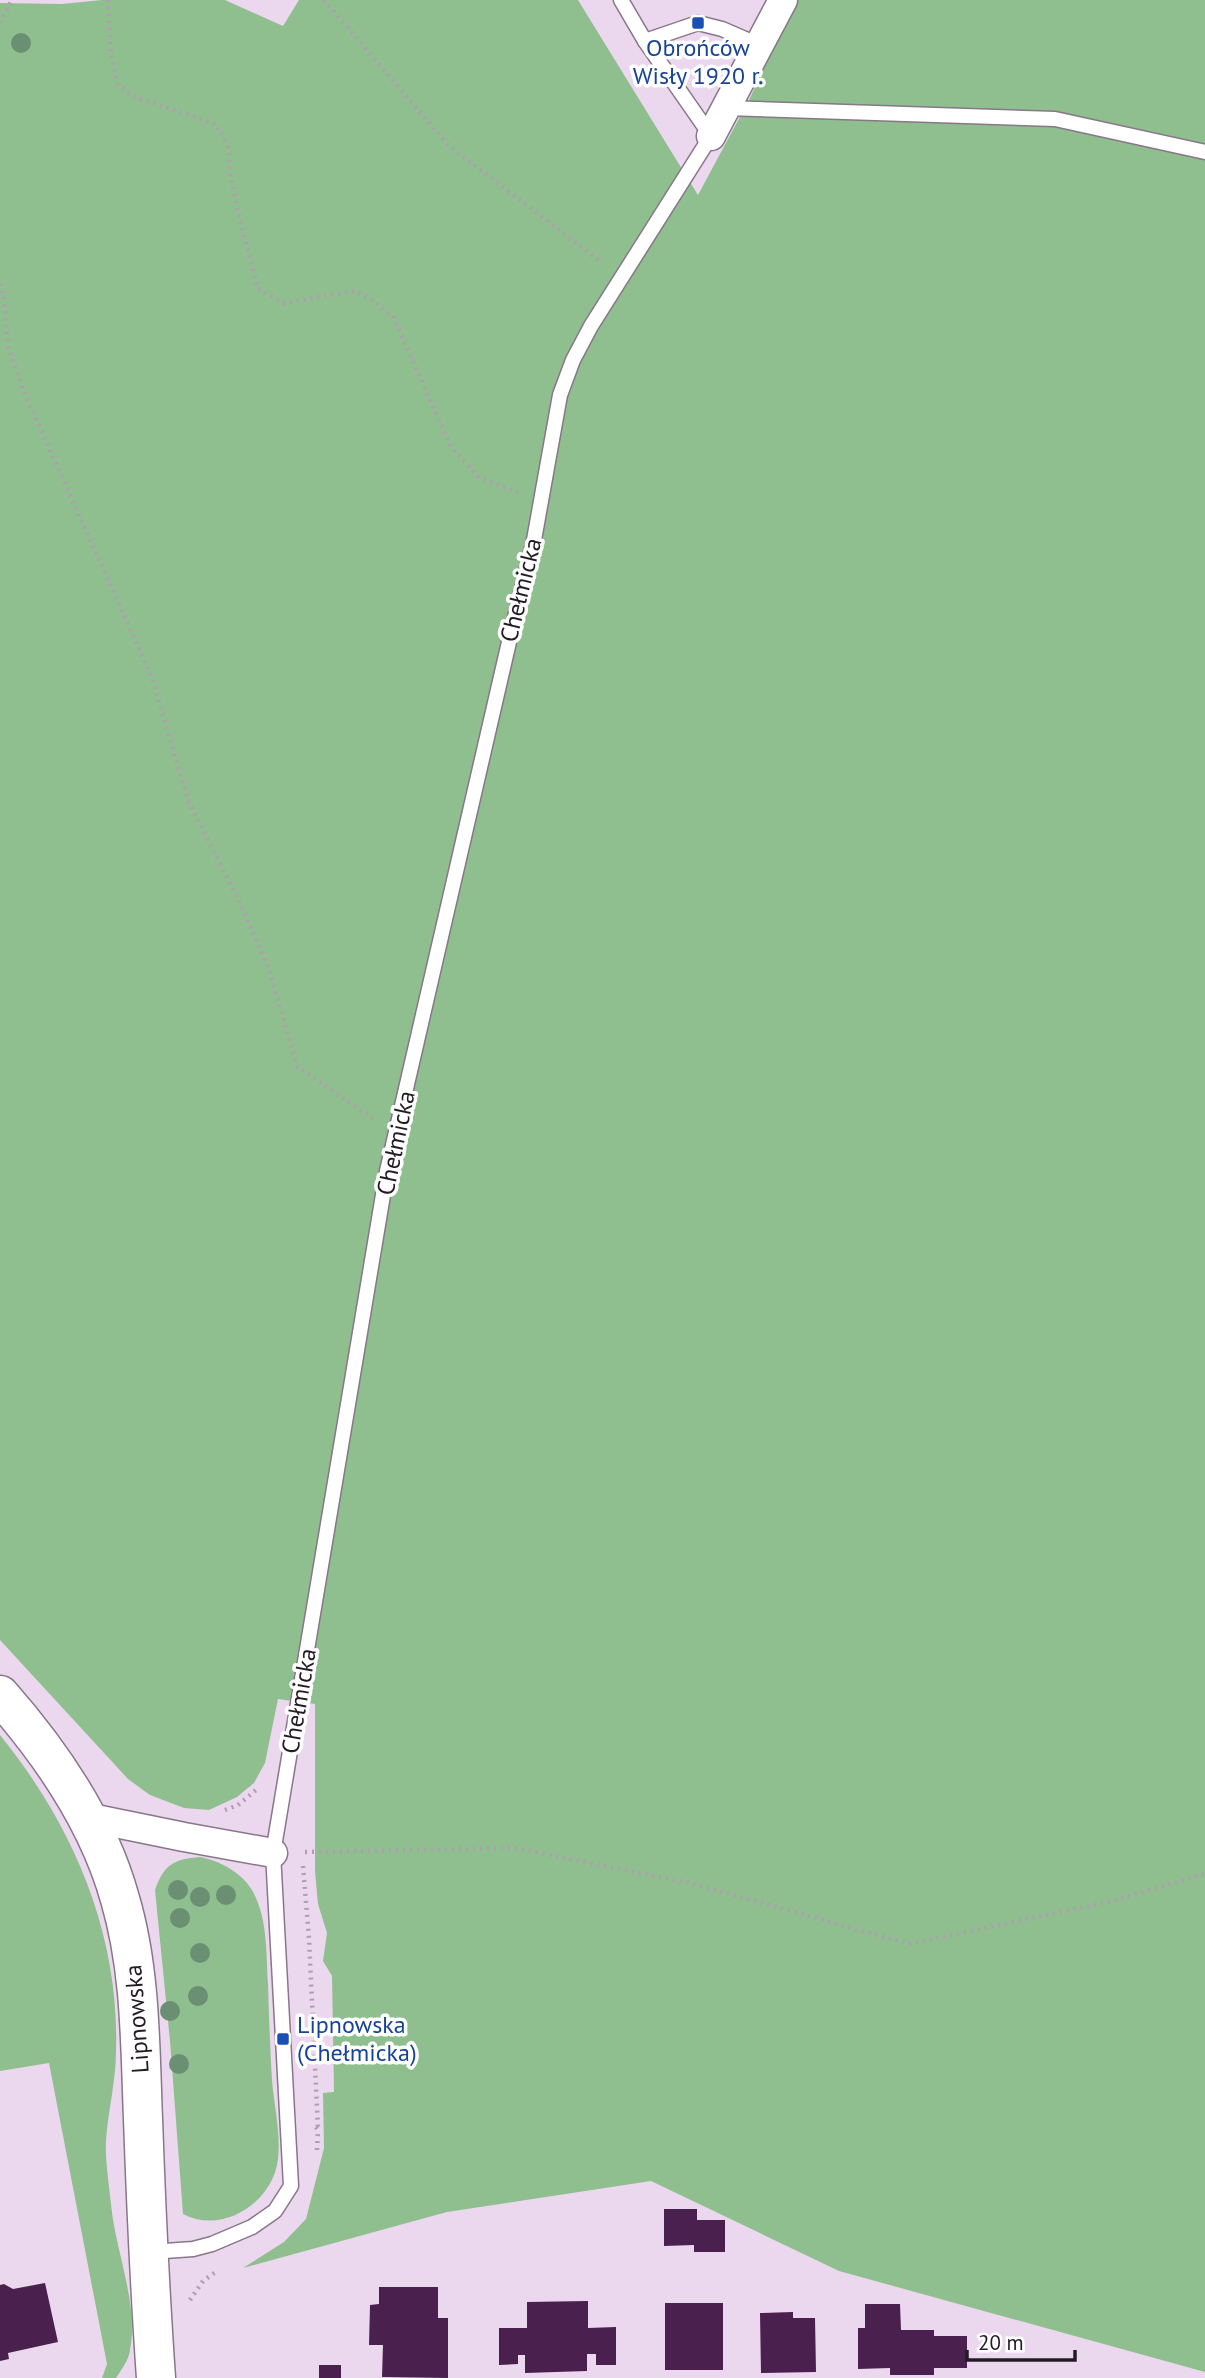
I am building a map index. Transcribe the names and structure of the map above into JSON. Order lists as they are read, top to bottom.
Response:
{
  "streets": {
    "main road": ["Lipnowska"],
    "street": ["Chełmicka"]
  },
  "crossings": [
    ["Chełmicka", "Lipnowska"]
  ],
  "places": {
    "transit": ["Obrońców Wisły 1920 r.", "Lipnowska (Chełmicka)"]
  },
  "scale_bar": "20 m"
}
